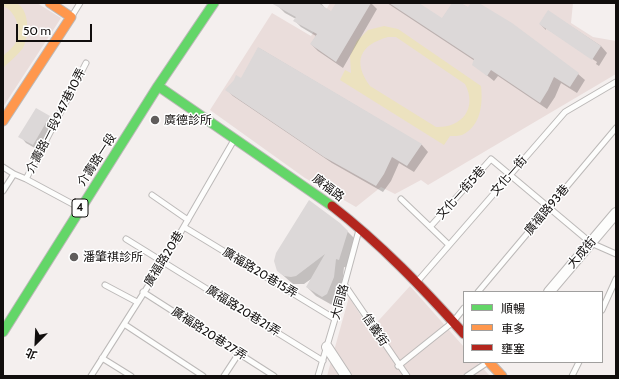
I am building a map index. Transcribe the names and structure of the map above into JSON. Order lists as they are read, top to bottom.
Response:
{
  "streets": {
    "street": [
      "介壽路一段",
      "廣福路",
      "4",
      "大成街"
    ],
    "lane": [
      "介壽路一段947巷10弄",
      "文化一街",
      "文化一街5巷",
      "廣福路93巷",
      "廣福路20巷",
      "廣福路20巷15弄",
      "大同路",
      "廣福路20巷21弄",
      "信義街",
      "廣福路20巷27弄"
    ]
  },
  "crossings": [
    ["介壽路一段", "廣福路"],
    ["文化一街", "廣福路"],
    ["文化一街", "文化一街5巷"],
    ["廣福路", "廣福路20巷"],
    ["廣福路", "大同路"],
    ["廣福路20巷", "廣福路20巷15弄"],
    ["廣福路20巷", "廣福路20巷21弄"],
    ["廣福路20巷", "廣福路20巷27弄"],
    ["廣福路20巷15弄", "大同路"],
    ["大同路", "廣福路20巷21弄"],
    ["大同路", "信義街"]
  ],
  "places": ["廣德診所", "潘肇祺診所"],
  "legend": ["順暢", "車多", "壅塞"],
  "scale_bar": "50 m",
  "north": "bottom left"
}
